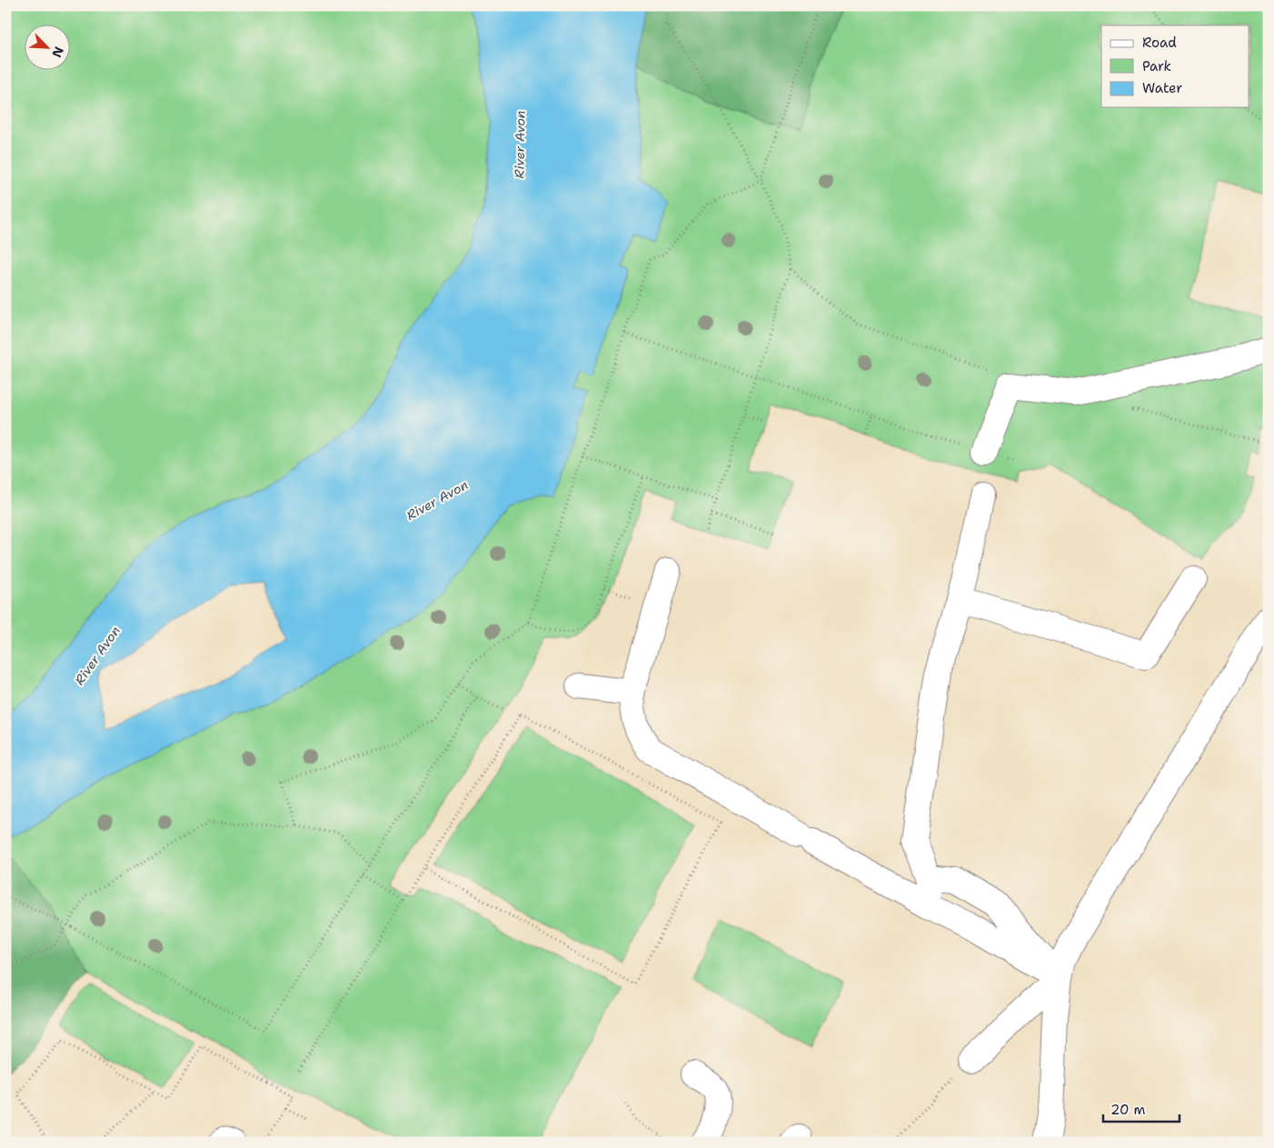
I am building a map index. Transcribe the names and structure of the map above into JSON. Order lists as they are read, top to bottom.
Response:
{
  "water": ["River Avon"],
  "legend": ["Road", "Park", "Water"],
  "scale_bar": "20 m",
  "north": "bottom right"
}
